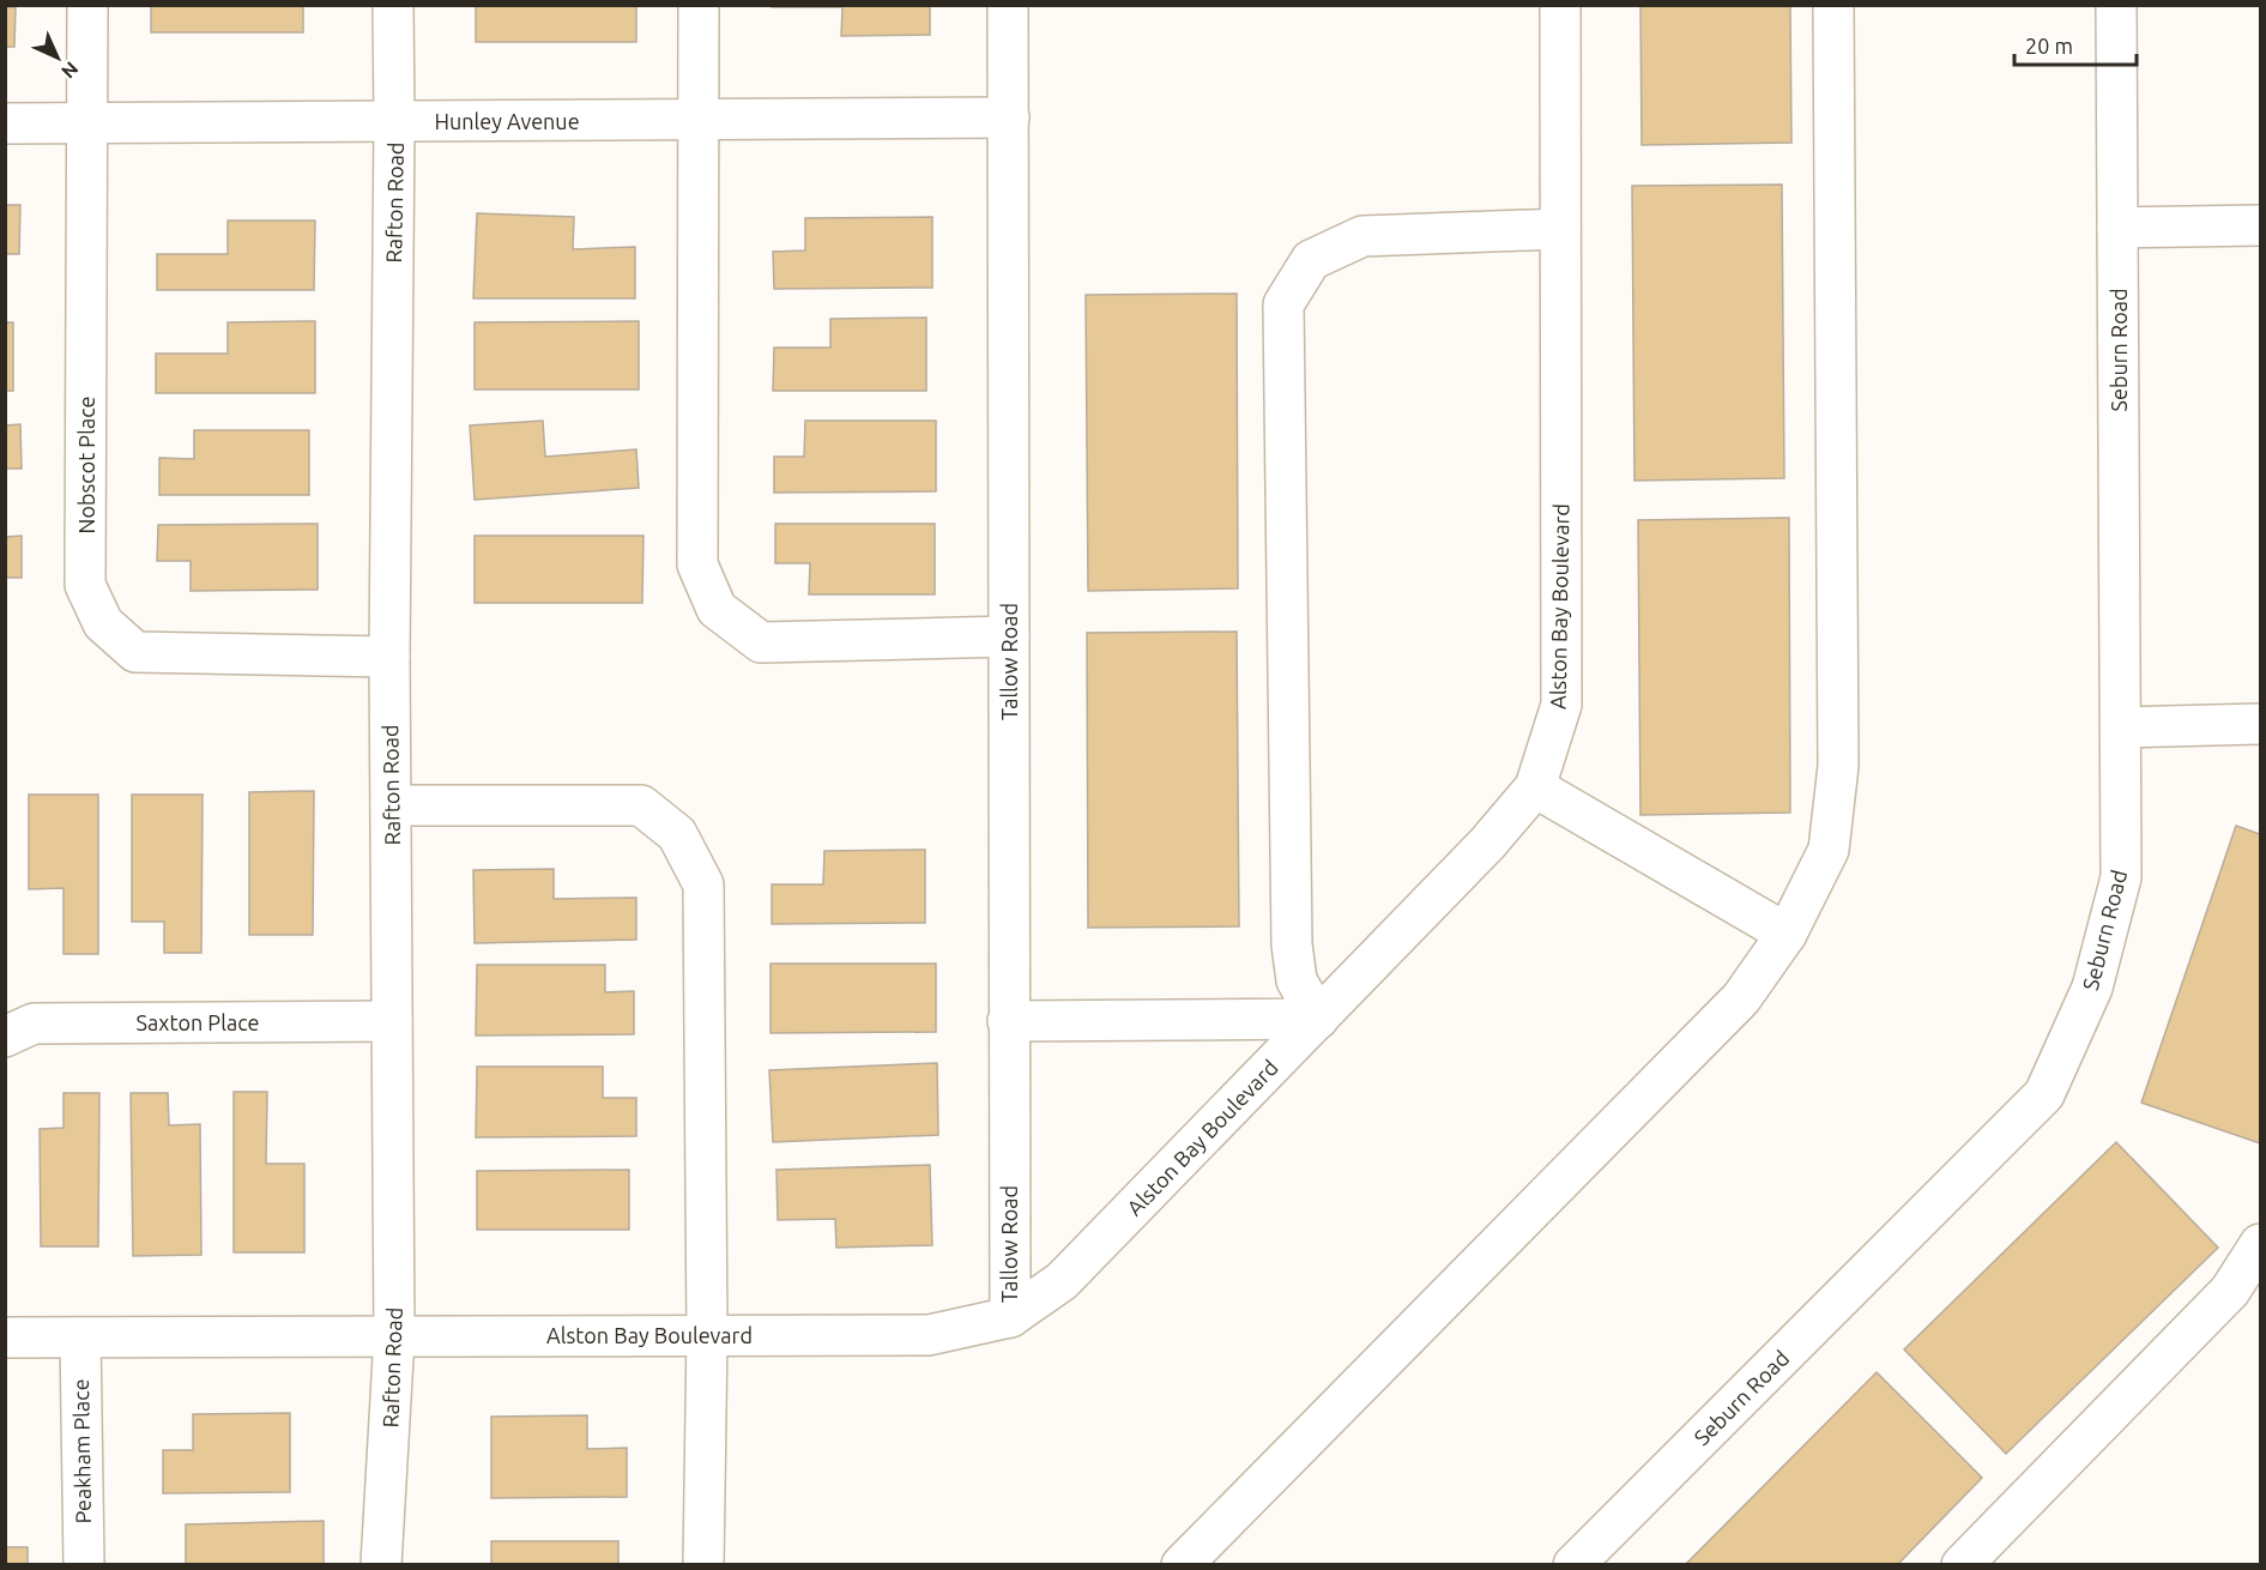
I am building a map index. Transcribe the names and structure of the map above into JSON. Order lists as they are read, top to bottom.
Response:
{
  "streets": {
    "street": [
      "Hunley Avenue",
      "Rafton Road",
      "Seburn Road",
      "Nobscot Place",
      "Alston Bay Boulevard",
      "Tallow Road",
      "Saxton Place",
      "Peakham Place"
    ]
  },
  "crossings": [
    ["Hunley Avenue", "Rafton Road"],
    ["Hunley Avenue", "Nobscot Place"],
    ["Hunley Avenue", "Tallow Road"],
    ["Rafton Road", "Nobscot Place"],
    ["Rafton Road", "Alston Bay Boulevard"],
    ["Rafton Road", "Saxton Place"],
    ["Alston Bay Boulevard", "Tallow Road"],
    ["Alston Bay Boulevard", "Peakham Place"]
  ],
  "scale_bar": "20 m",
  "north": "bottom right"
}
